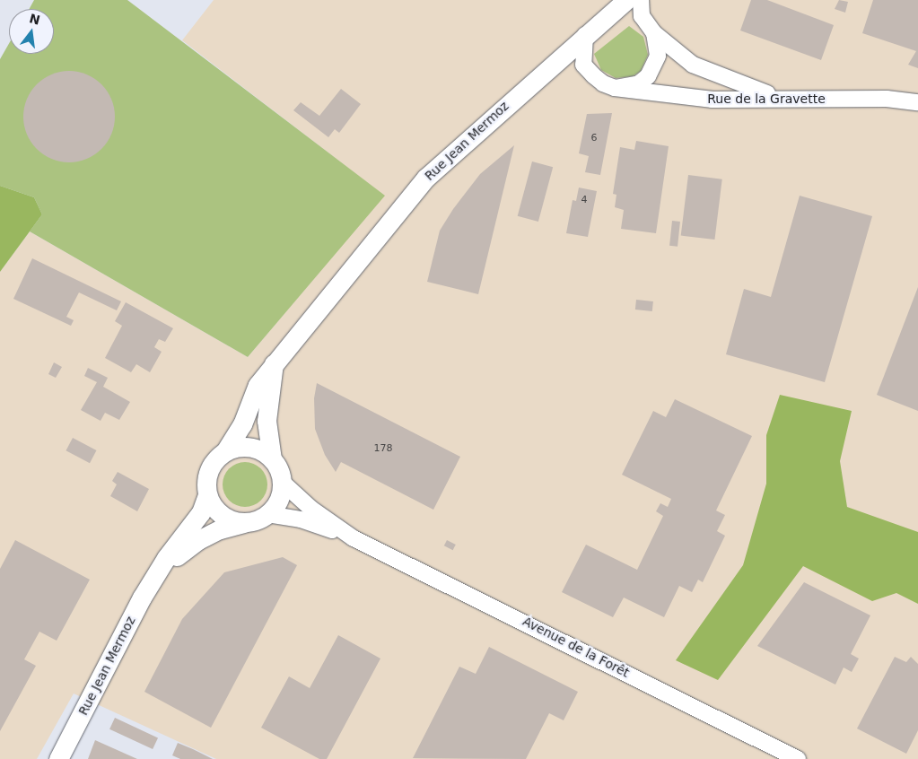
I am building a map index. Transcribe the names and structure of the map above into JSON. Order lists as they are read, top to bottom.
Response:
{
  "streets": {
    "street": ["Rue de la Gravette", "Rue Jean Mermoz", "Avenue de la Forêt"]
  },
  "crossings": [
    ["Rue de la Gravette", "Rue Jean Mermoz"],
    ["Rue Jean Mermoz", "Avenue de la Forêt"]
  ],
  "house_numbers": ["6", "4", "178"],
  "north": "top"
}
